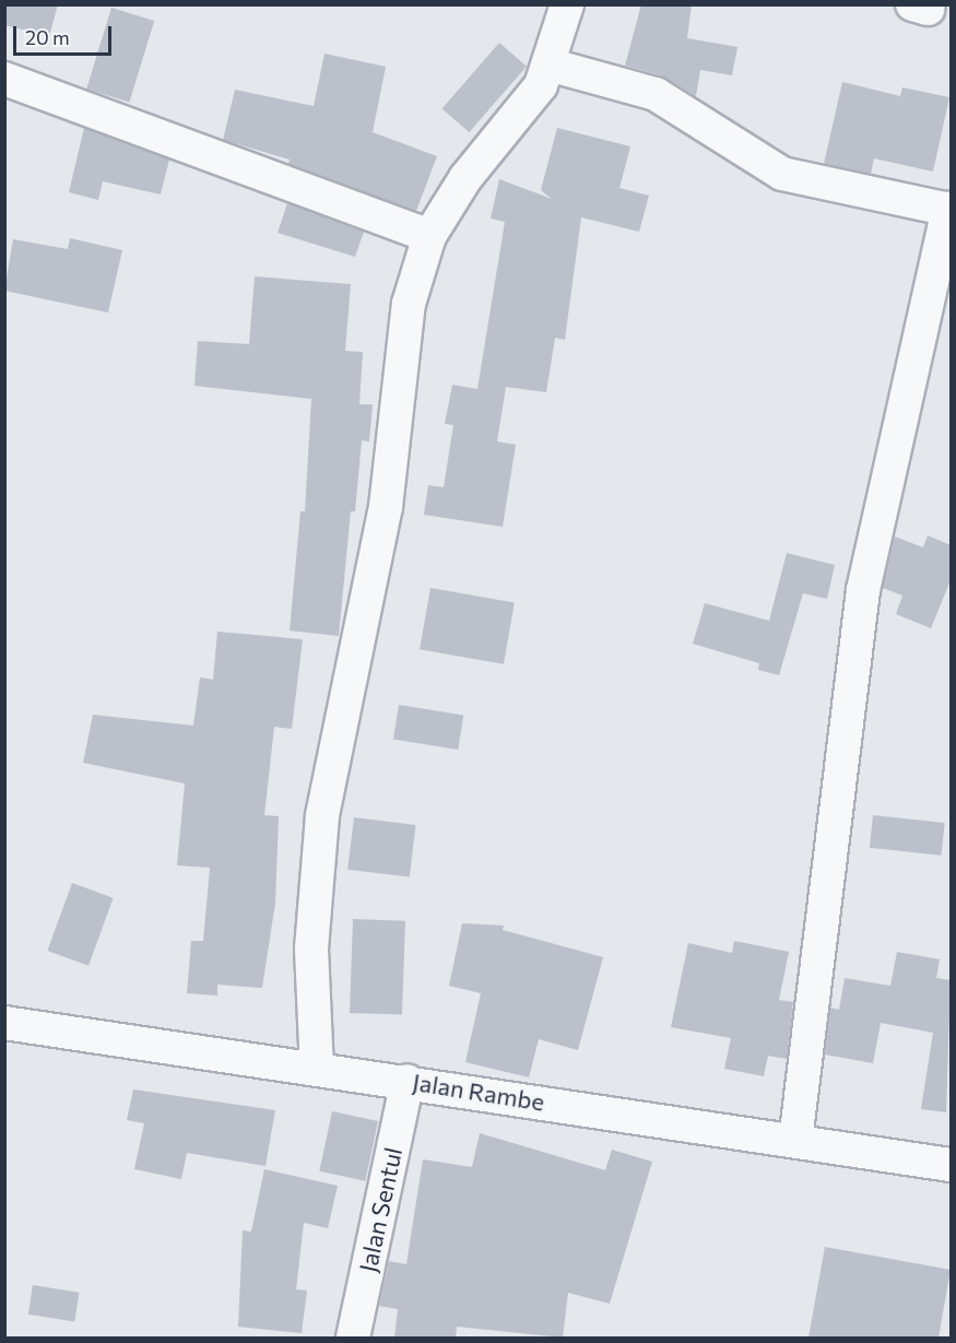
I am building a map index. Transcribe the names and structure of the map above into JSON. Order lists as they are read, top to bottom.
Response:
{
  "streets": {
    "street": ["Jalan Rambe", "Jalan Sentul"]
  },
  "crossings": [
    ["Jalan Rambe", "Jalan Sentul"]
  ],
  "scale_bar": "20 m"
}
